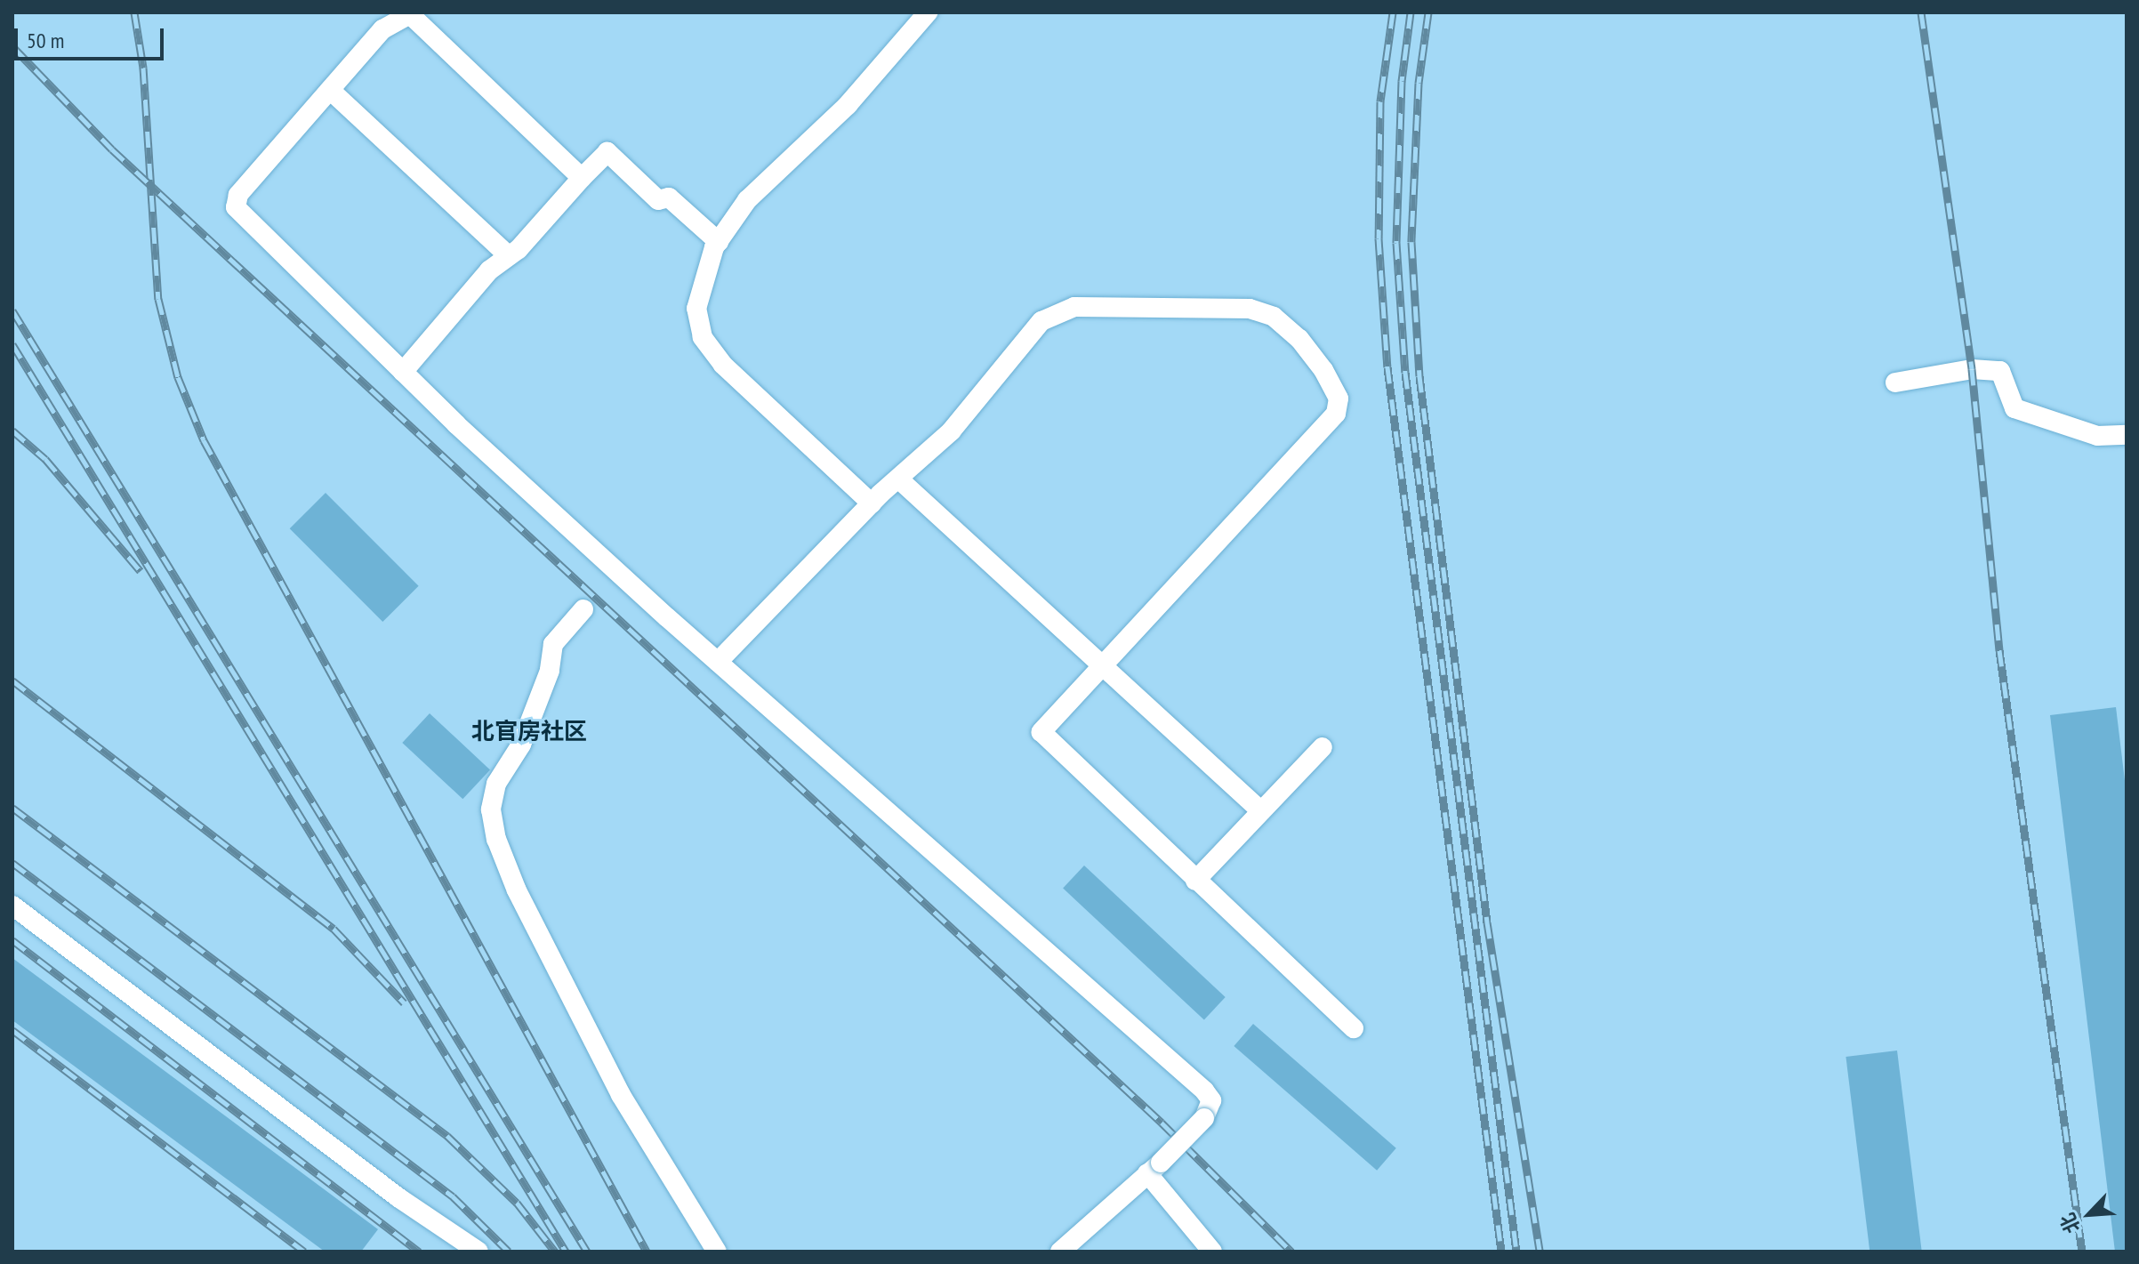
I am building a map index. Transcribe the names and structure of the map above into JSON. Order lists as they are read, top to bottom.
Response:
{
  "districts": ["北官房社区"],
  "scale_bar": "50 m",
  "north": "bottom left"
}
